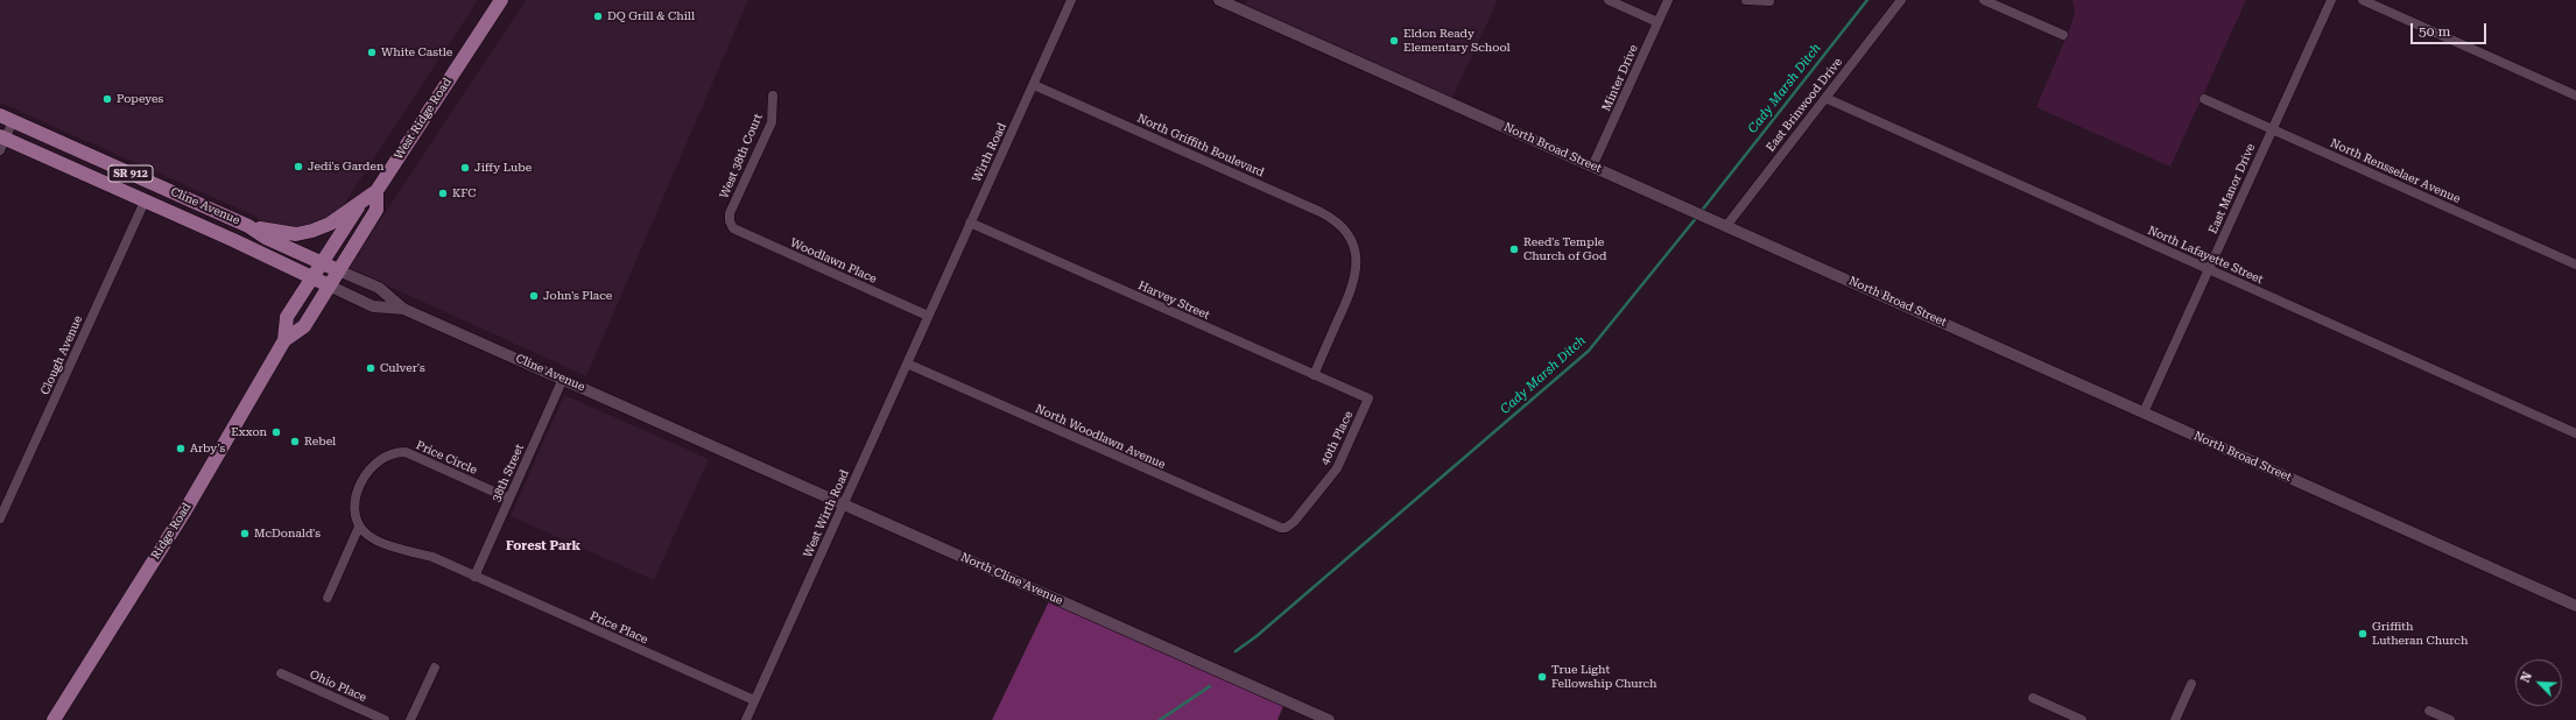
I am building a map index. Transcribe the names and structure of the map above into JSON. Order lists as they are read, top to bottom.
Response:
{
  "streets": {
    "main road": [
      "West Ridge Road",
      "SR 912",
      "Cline Avenue",
      "Ridge Road"
    ],
    "street": [
      "Minter Drive",
      "East Brinwood Drive",
      "North Griffith Boulevard",
      "North Broad Street",
      "Wirth Road",
      "West 38th Court",
      "North Rensselaer Avenue",
      "East Manor Drive",
      "North Lafayette Street",
      "Woodlawn Place",
      "Harvey Street",
      "Clough Avenue",
      "North Woodlawn Avenue",
      "40th Place",
      "Price Circle",
      "38th Street",
      "West Wirth Road",
      "North Cline Avenue",
      "Price Place",
      "Ohio Place"
    ]
  },
  "crossings": [
    ["Minter Drive", "North Broad Street"],
    ["East Brinwood Drive", "North Broad Street"],
    ["East Brinwood Drive", "North Lafayette Street"],
    ["West Ridge Road", "Cline Avenue"],
    ["West Ridge Road", "Ridge Road"],
    ["North Griffith Boulevard", "Wirth Road"],
    ["North Griffith Boulevard", "Harvey Street"],
    ["North Broad Street", "East Manor Drive"],
    ["Wirth Road", "Woodlawn Place"],
    ["Wirth Road", "Harvey Street"],
    ["Wirth Road", "West Wirth Road"],
    ["West 38th Court", "Woodlawn Place"],
    ["North Rensselaer Avenue", "East Manor Drive"],
    ["East Manor Drive", "North Lafayette Street"],
    ["Cline Avenue", "Clough Avenue"],
    ["Cline Avenue", "38th Street"],
    ["Cline Avenue", "Ridge Road"],
    ["Cline Avenue", "North Cline Avenue"],
    ["Woodlawn Place", "West Wirth Road"],
    ["Harvey Street", "40th Place"],
    ["North Woodlawn Avenue", "40th Place"],
    ["North Woodlawn Avenue", "West Wirth Road"],
    ["Price Circle", "38th Street"],
    ["38th Street", "Price Place"],
    ["West Wirth Road", "North Cline Avenue"],
    ["West Wirth Road", "Price Place"]
  ],
  "districts": ["Forest Park"],
  "water": ["Cady Marsh Ditch"],
  "places": [
    "DQ Grill & Chill",
    "Eldon Ready Elementary School",
    "White Castle",
    "Popeyes",
    "Jedi's Garden",
    "Jiffy Lube",
    "KFC",
    "Reed's Temple Church of God",
    "John's Place",
    "Culver's",
    "Exxon",
    "Rebel",
    "Arby's",
    "McDonald's",
    "Griffith Lutheran Church",
    "True Light Fellowship Church"
  ],
  "scale_bar": "50 m",
  "north": "top left"
}
